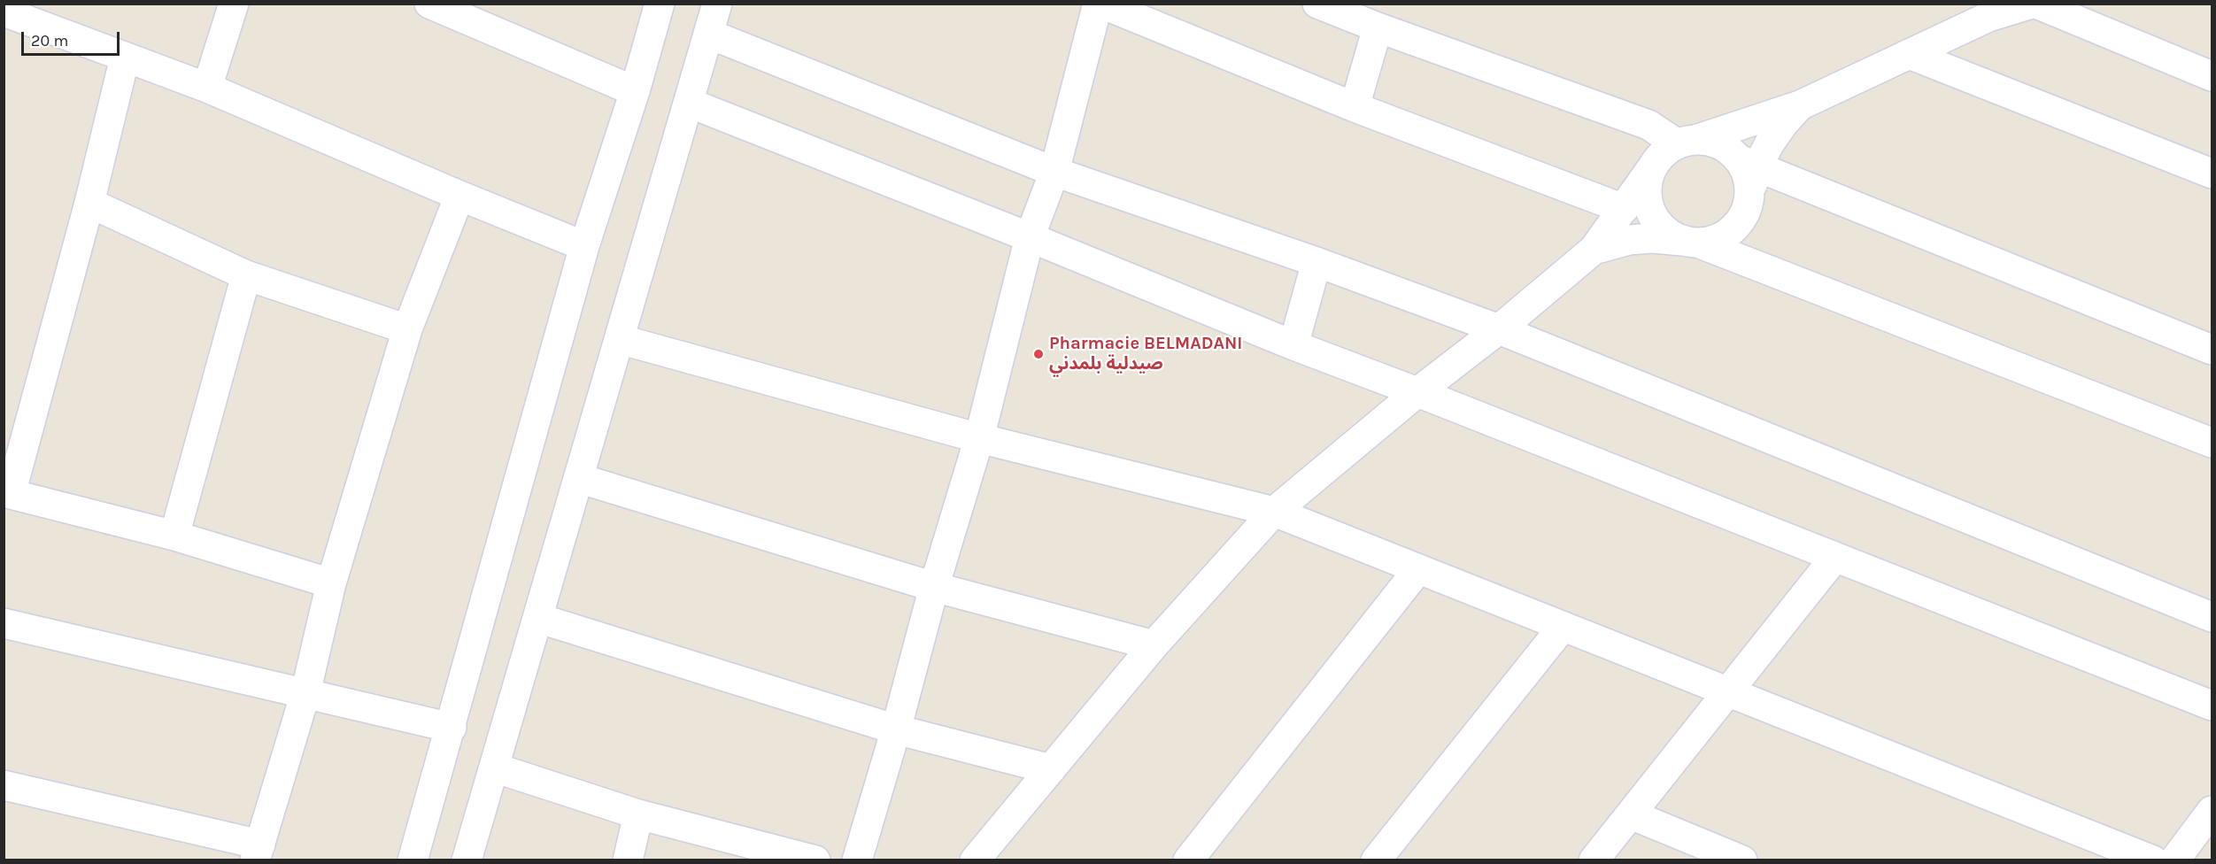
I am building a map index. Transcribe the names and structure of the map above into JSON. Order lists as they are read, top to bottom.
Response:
{
  "places": ["Pharmacie BELMADANI صيدلية بلمدني"],
  "scale_bar": "20 m"
}
